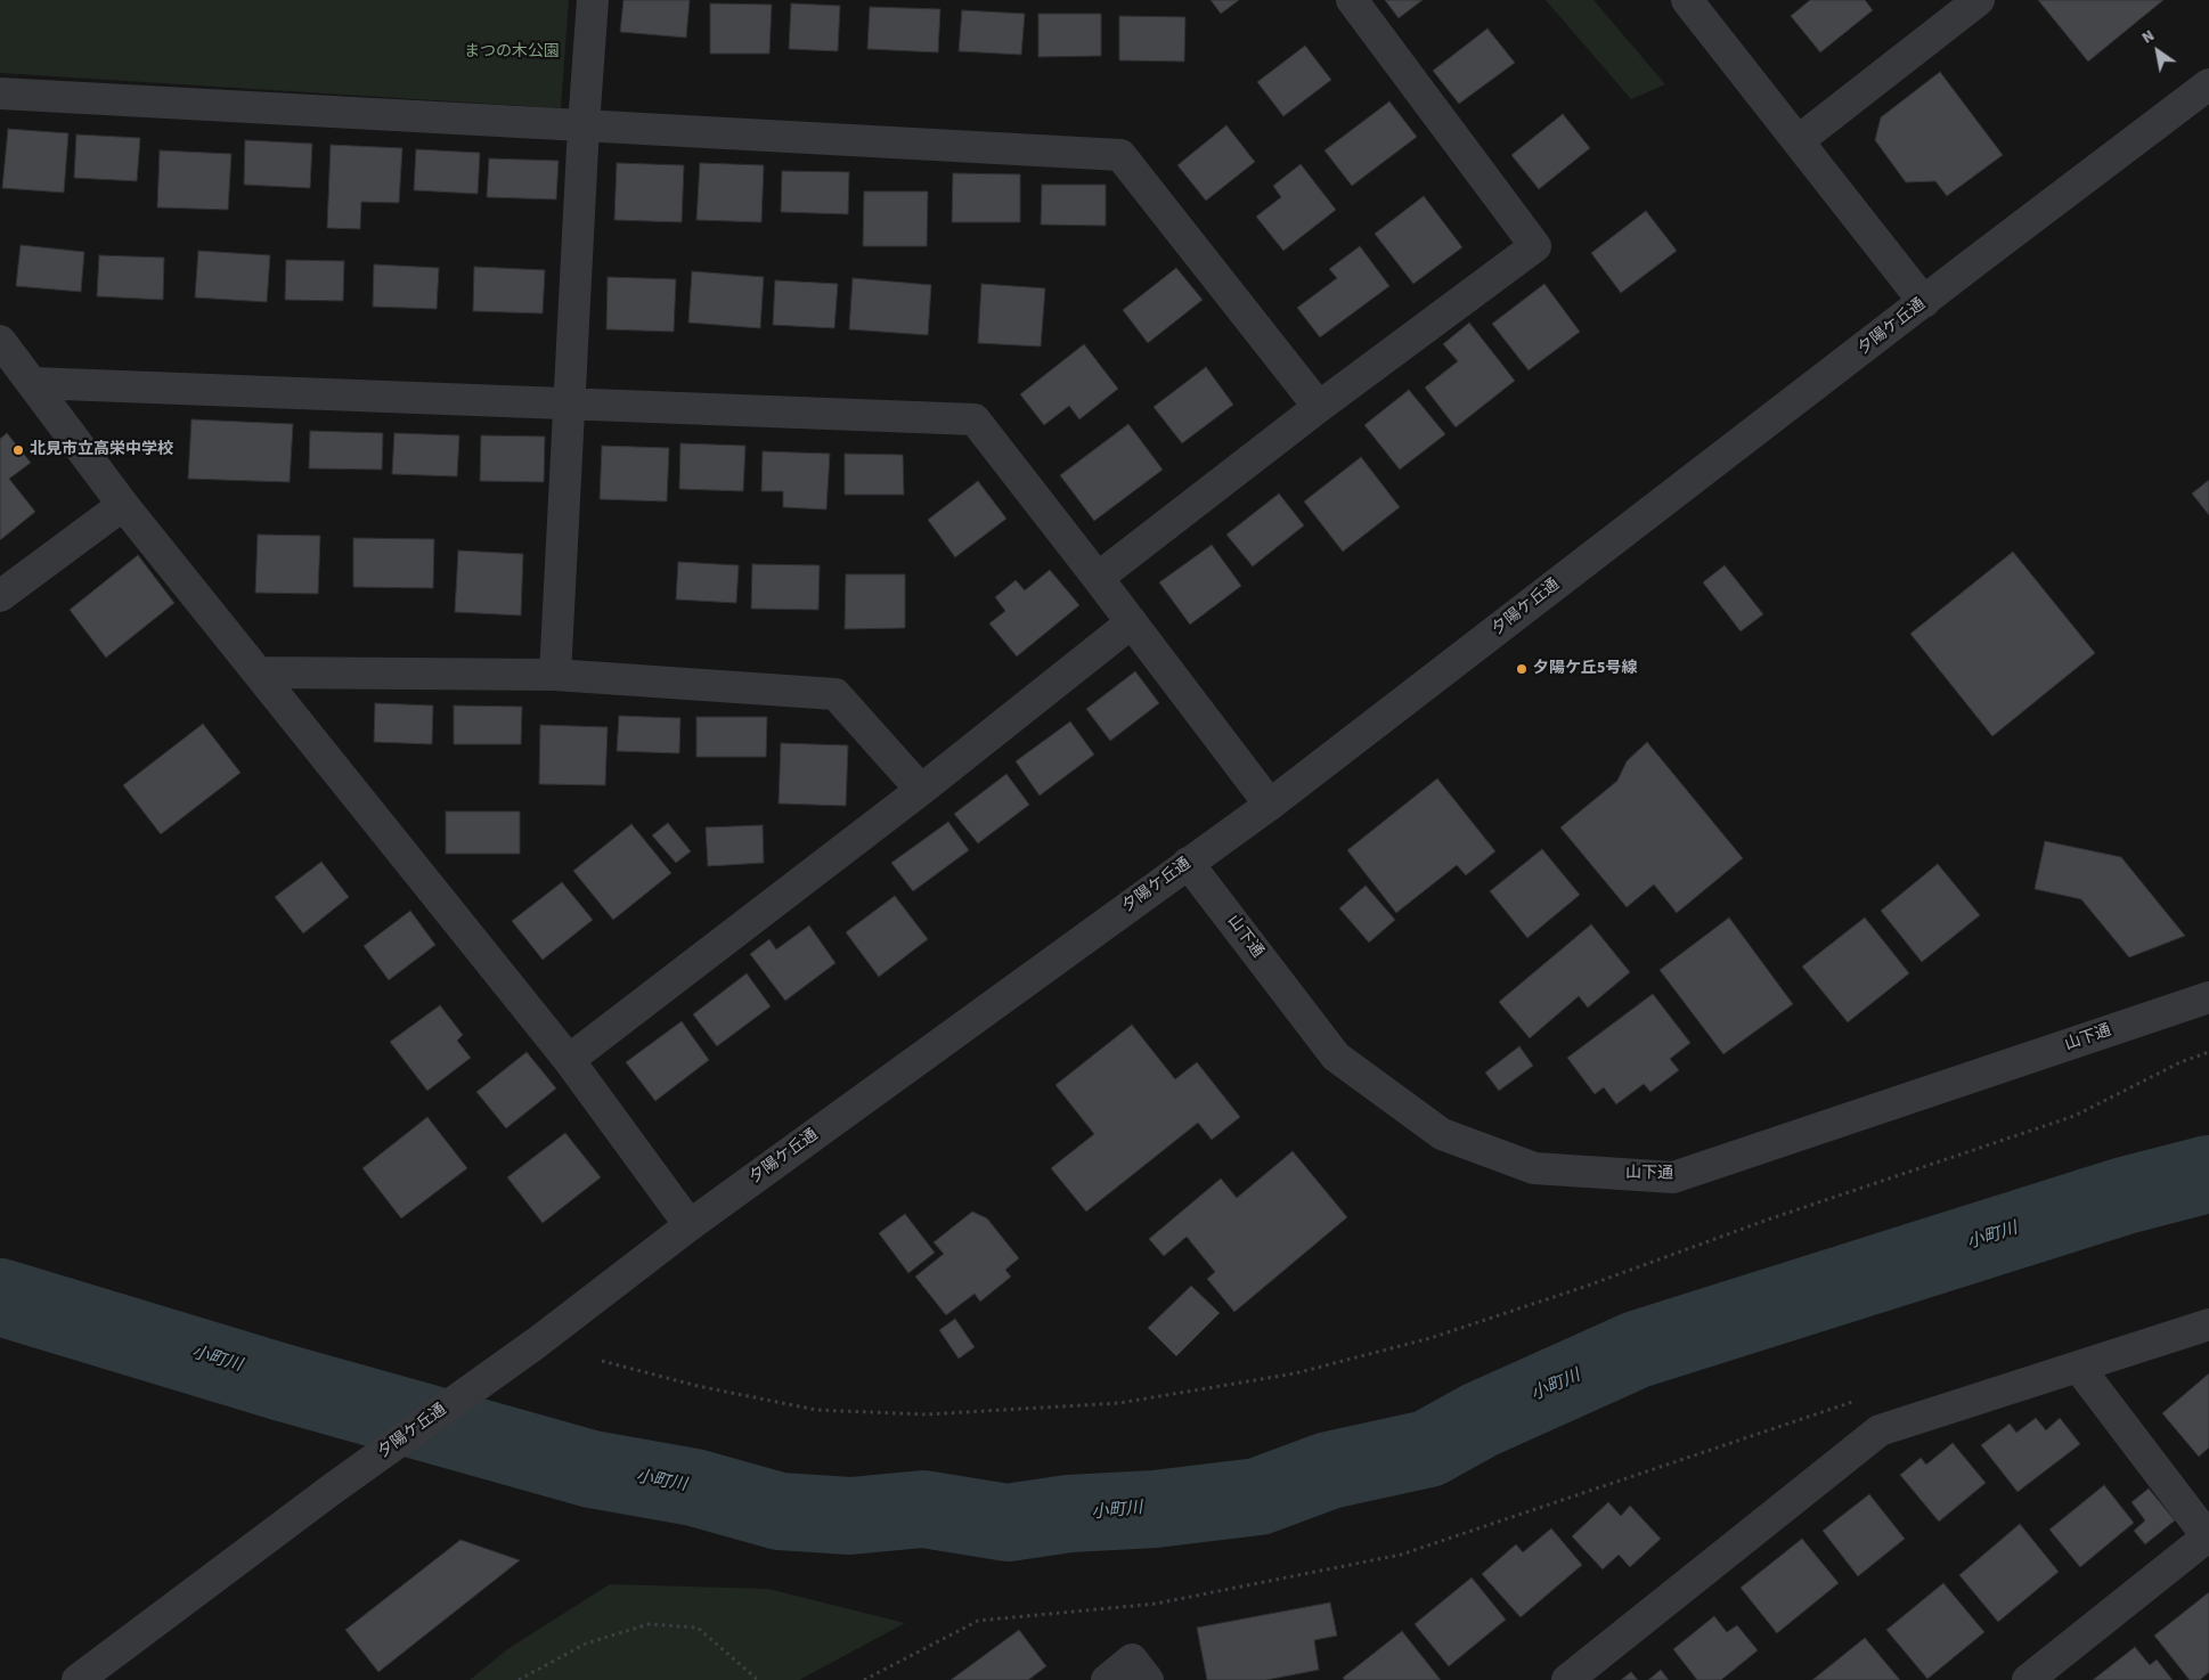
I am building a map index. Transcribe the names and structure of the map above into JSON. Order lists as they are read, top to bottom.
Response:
{
  "streets": {
    "street": ["夕陽ケ丘通", "山下通"]
  },
  "crossings": [
    ["夕陽ケ丘通", "山下通"]
  ],
  "water": ["小町川"],
  "parks": ["まつの木公園"],
  "places": ["北見市立高栄中学校", "夕陽ケ丘5号線"],
  "north": "top left"
}
